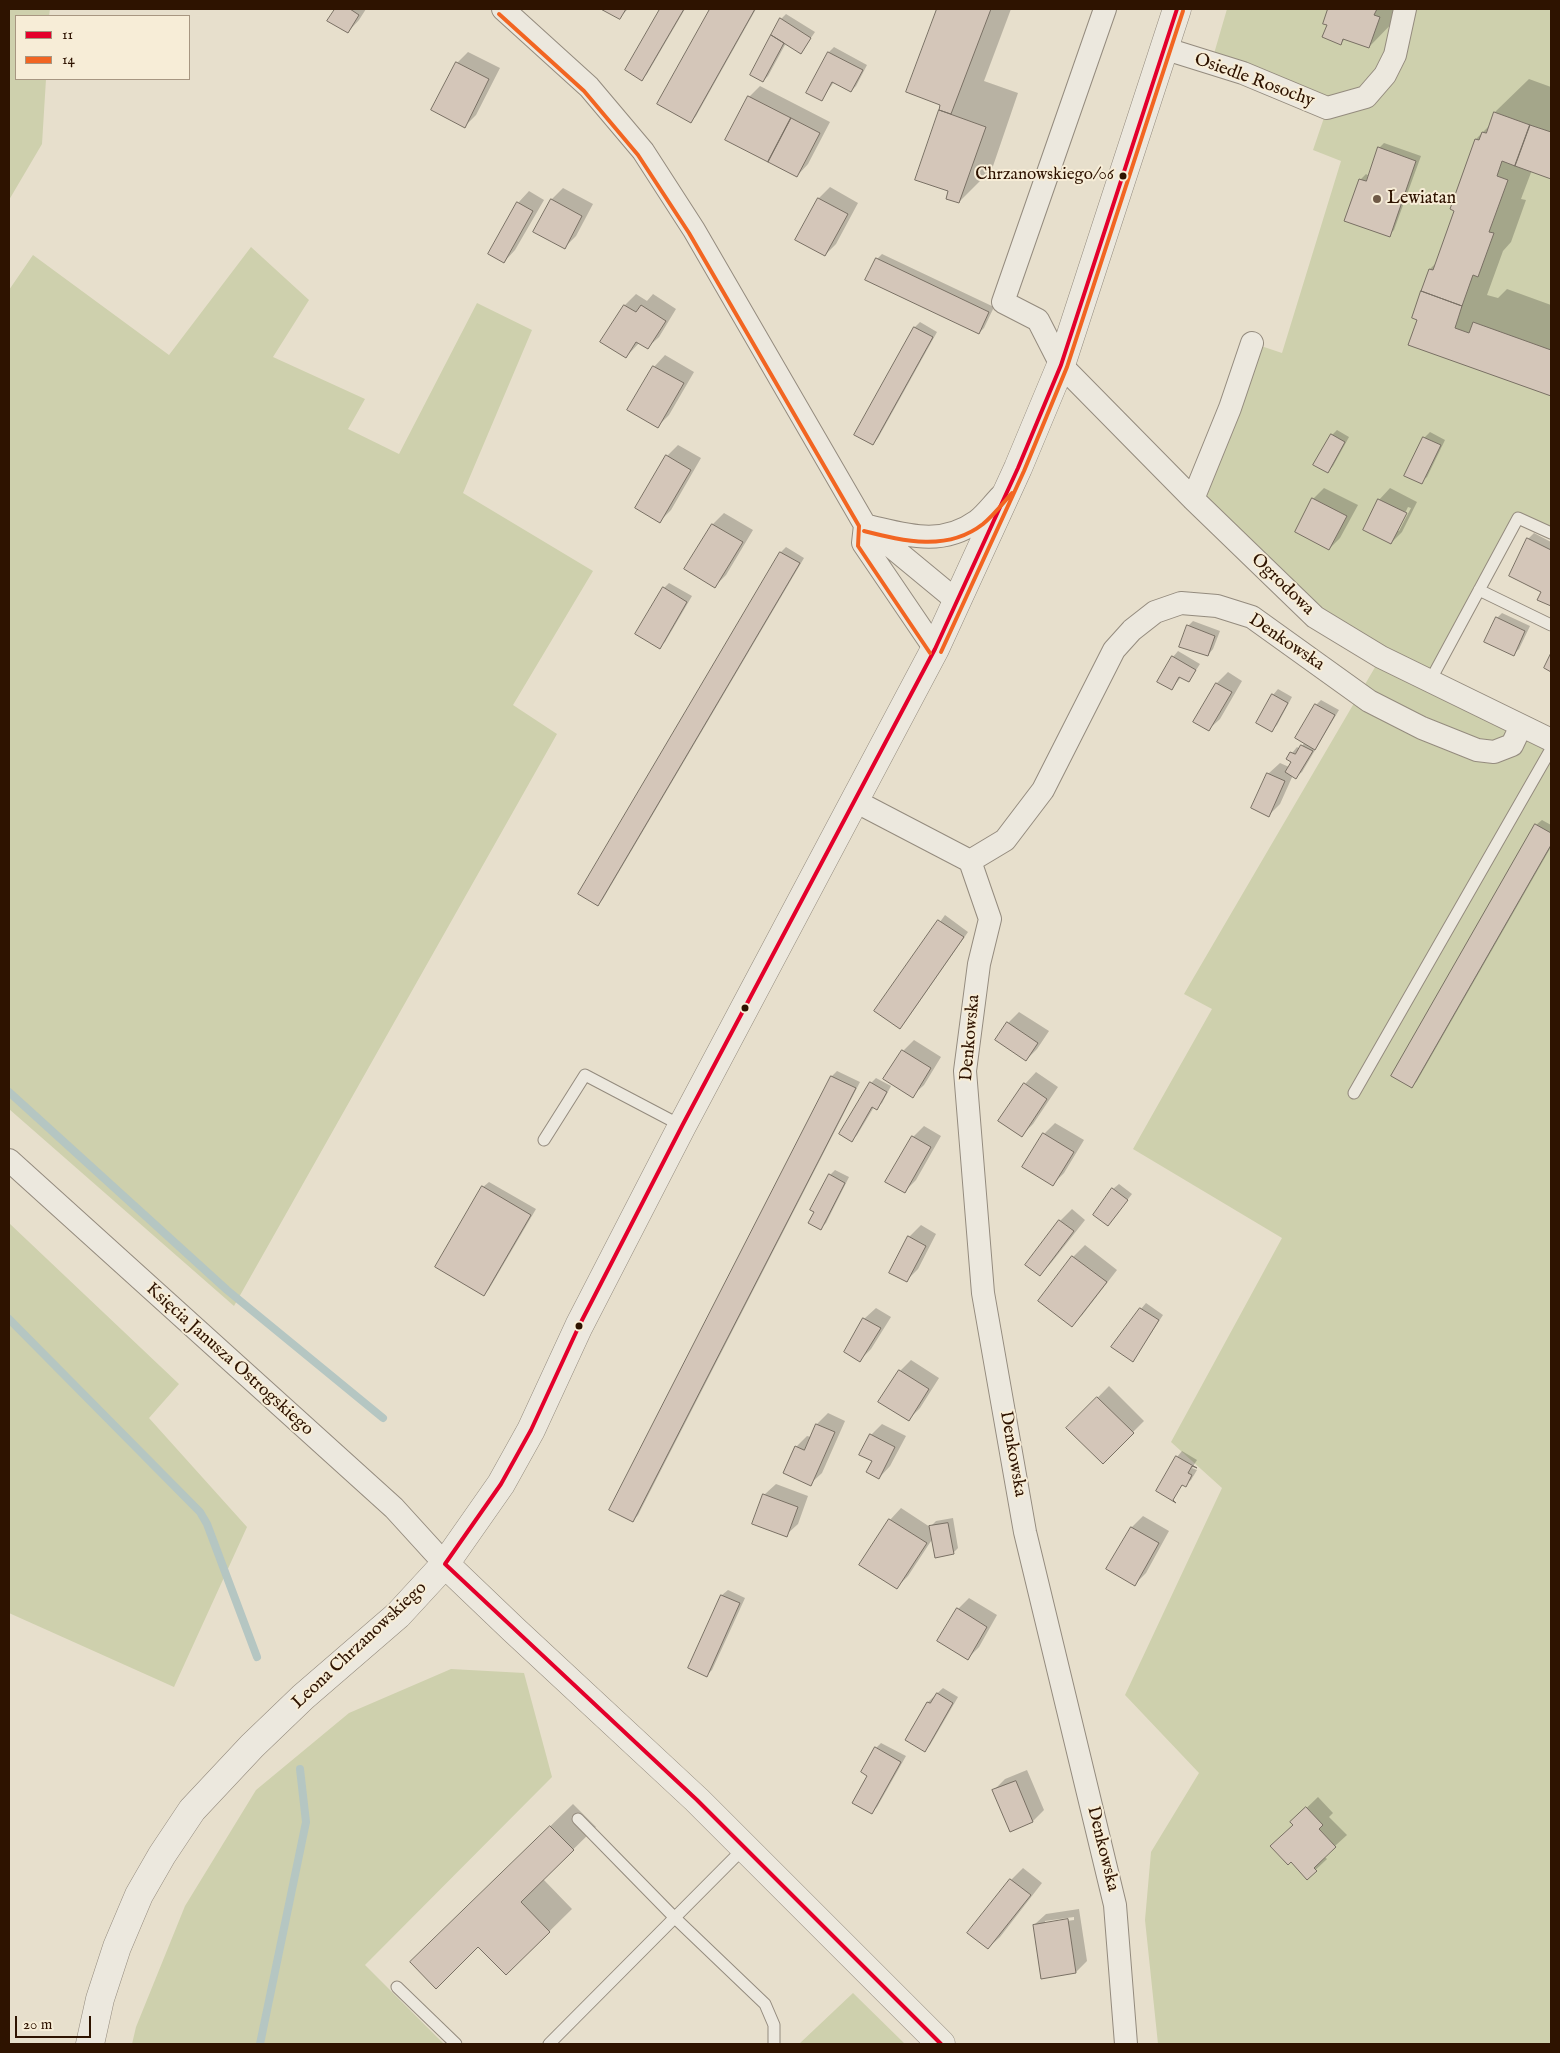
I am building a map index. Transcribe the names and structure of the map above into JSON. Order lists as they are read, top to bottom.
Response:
{
  "streets": {
    "street": [
      "Osiedle Rosochy",
      "Ogrodowa",
      "Denkowska",
      "Księcia Janusza Ostrogskiego",
      "Leona Chrzanowskiego"
    ]
  },
  "crossings": [
    ["Osiedle Rosochy", "Leona Chrzanowskiego"],
    ["Ogrodowa", "Denkowska"],
    ["Ogrodowa", "Leona Chrzanowskiego"],
    ["Księcia Janusza Ostrogskiego", "Leona Chrzanowskiego"]
  ],
  "places": ["Chrzanowskiego/06", "Lewiatan"],
  "lines": ["transit line 11", "transit line 14"],
  "legend": ["11", "14"],
  "scale_bar": "20 m"
}
